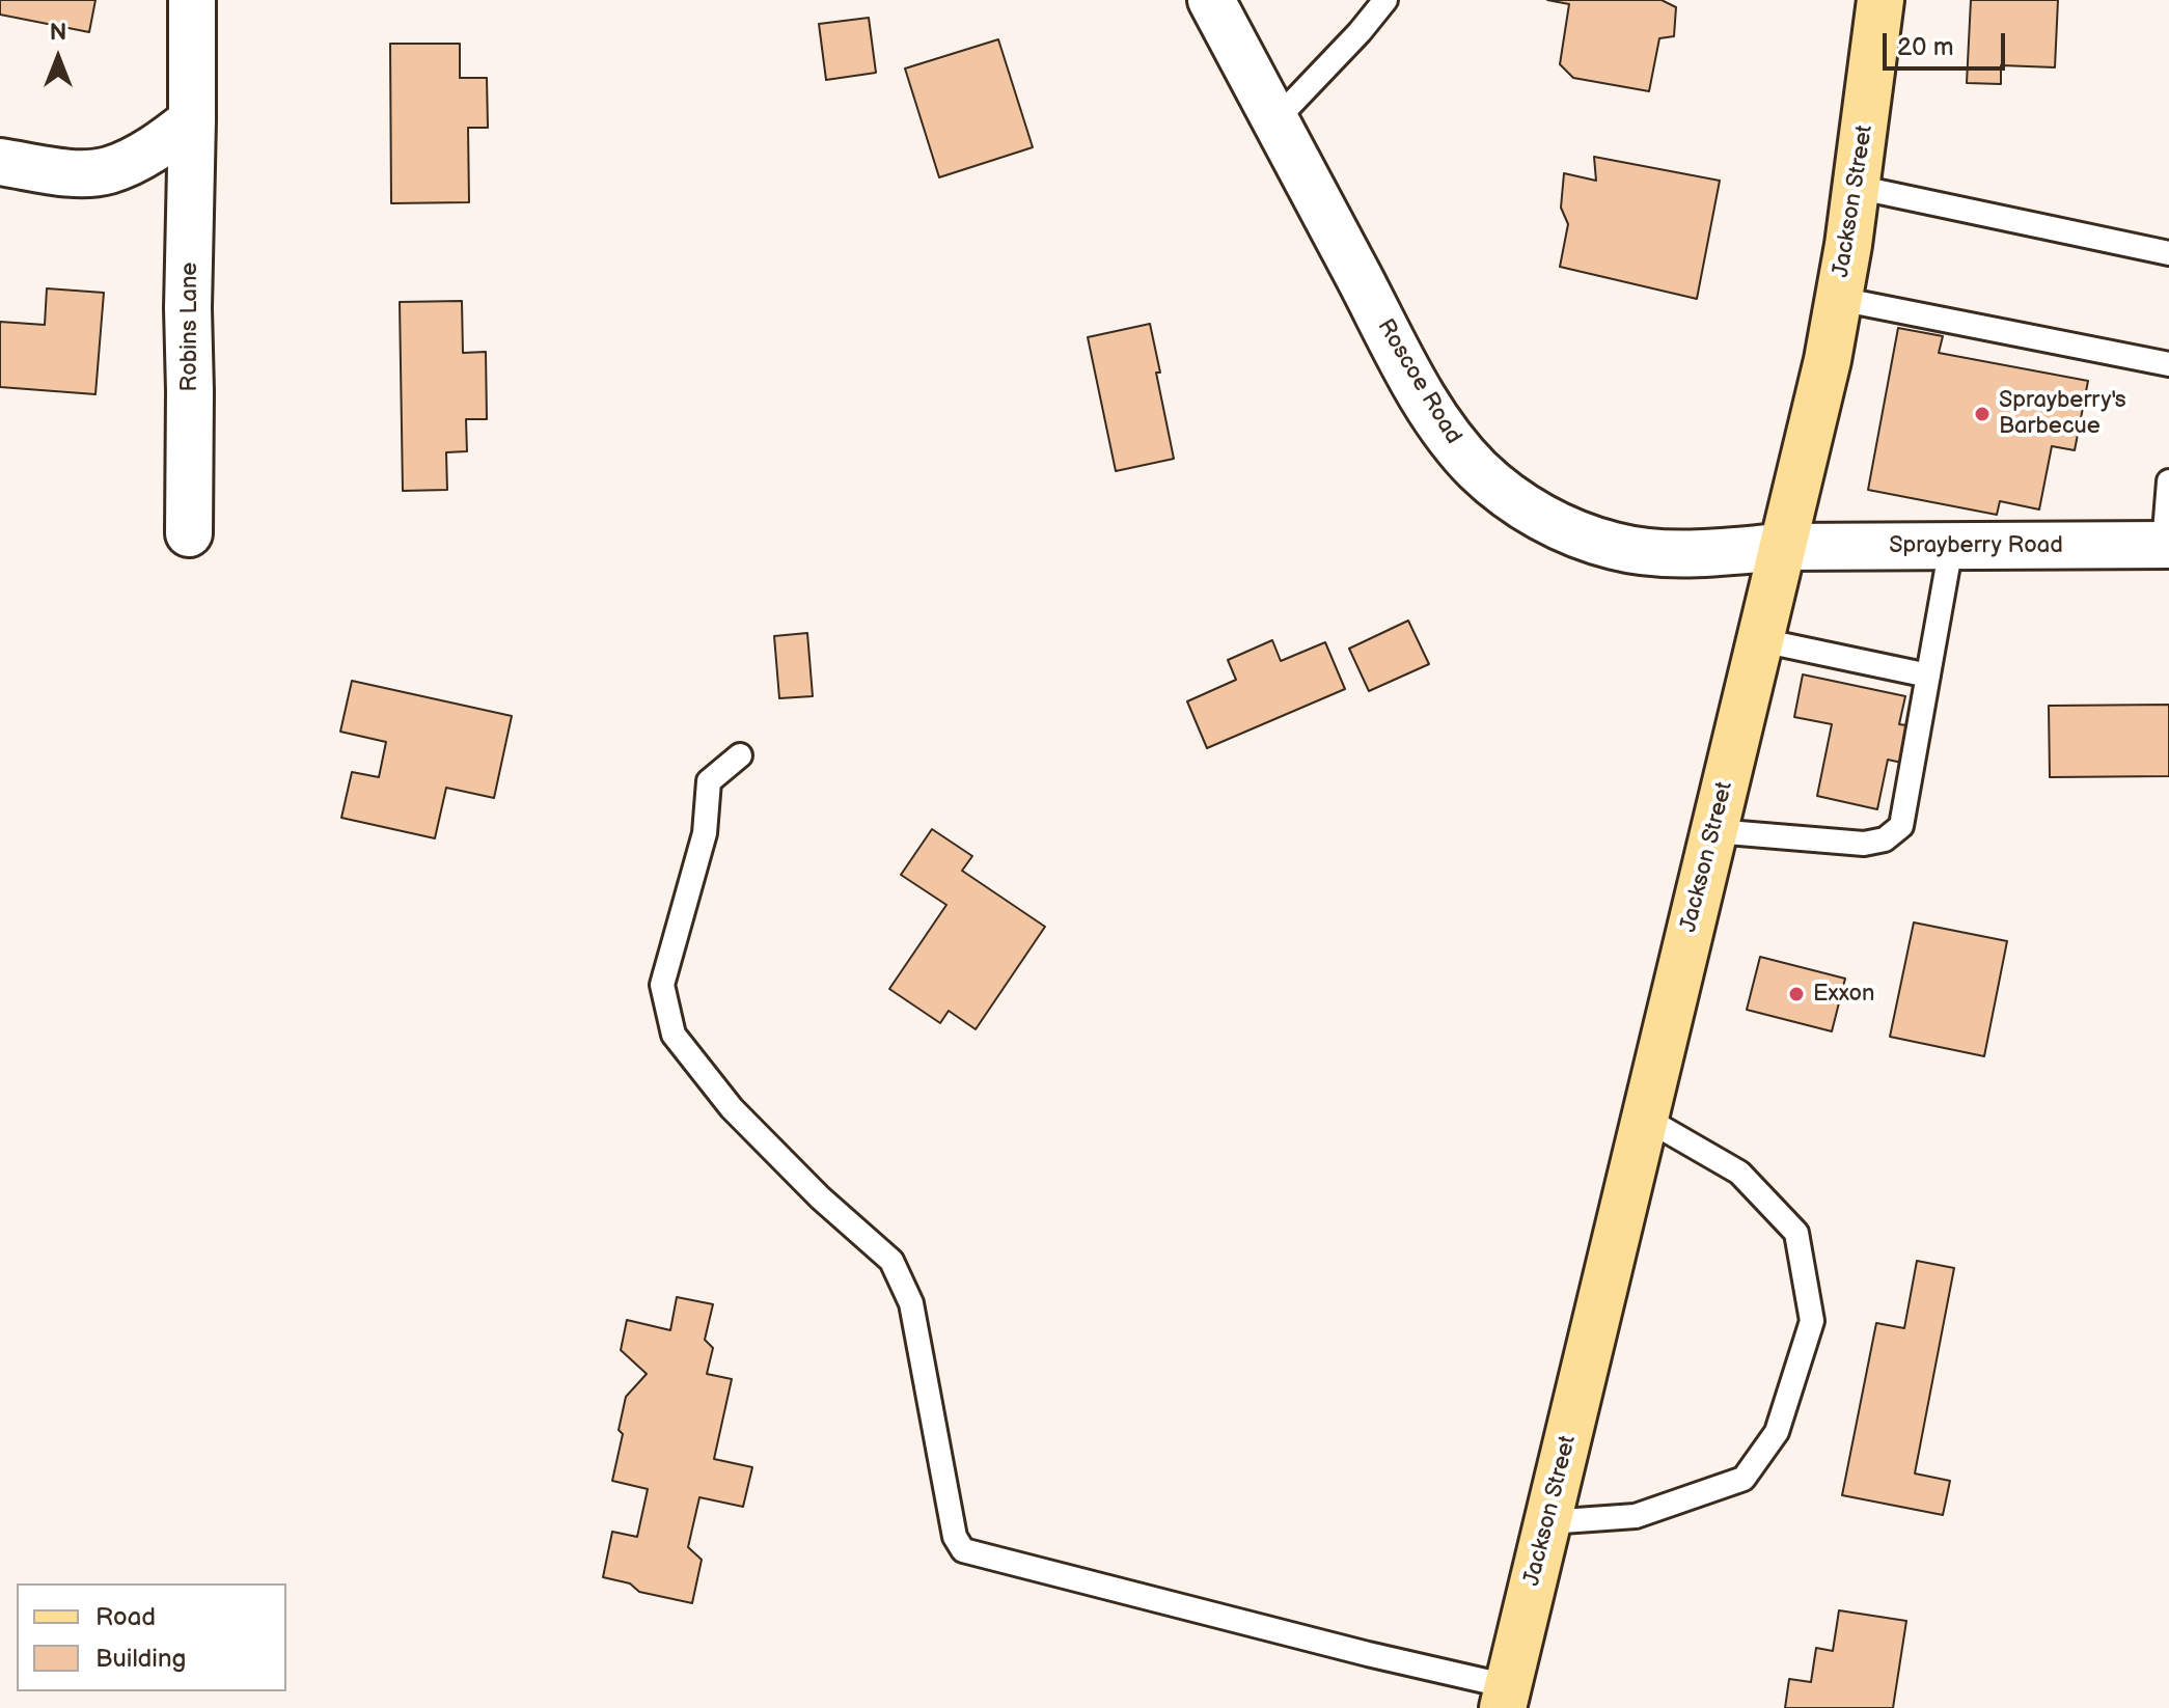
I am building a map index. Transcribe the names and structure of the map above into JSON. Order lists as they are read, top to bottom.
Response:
{
  "streets": {
    "main road": ["Jackson Street"],
    "street": ["Robins Lane", "Roscoe Road", "Sprayberry Road"]
  },
  "crossings": [
    ["Jackson Street", "Roscoe Road"],
    ["Jackson Street", "Sprayberry Road"],
    ["Roscoe Road", "Sprayberry Road"]
  ],
  "places": ["Sprayberry's Barbecue", "Exxon"],
  "legend": ["Road", "Building"],
  "scale_bar": "20 m",
  "north": "top"
}
